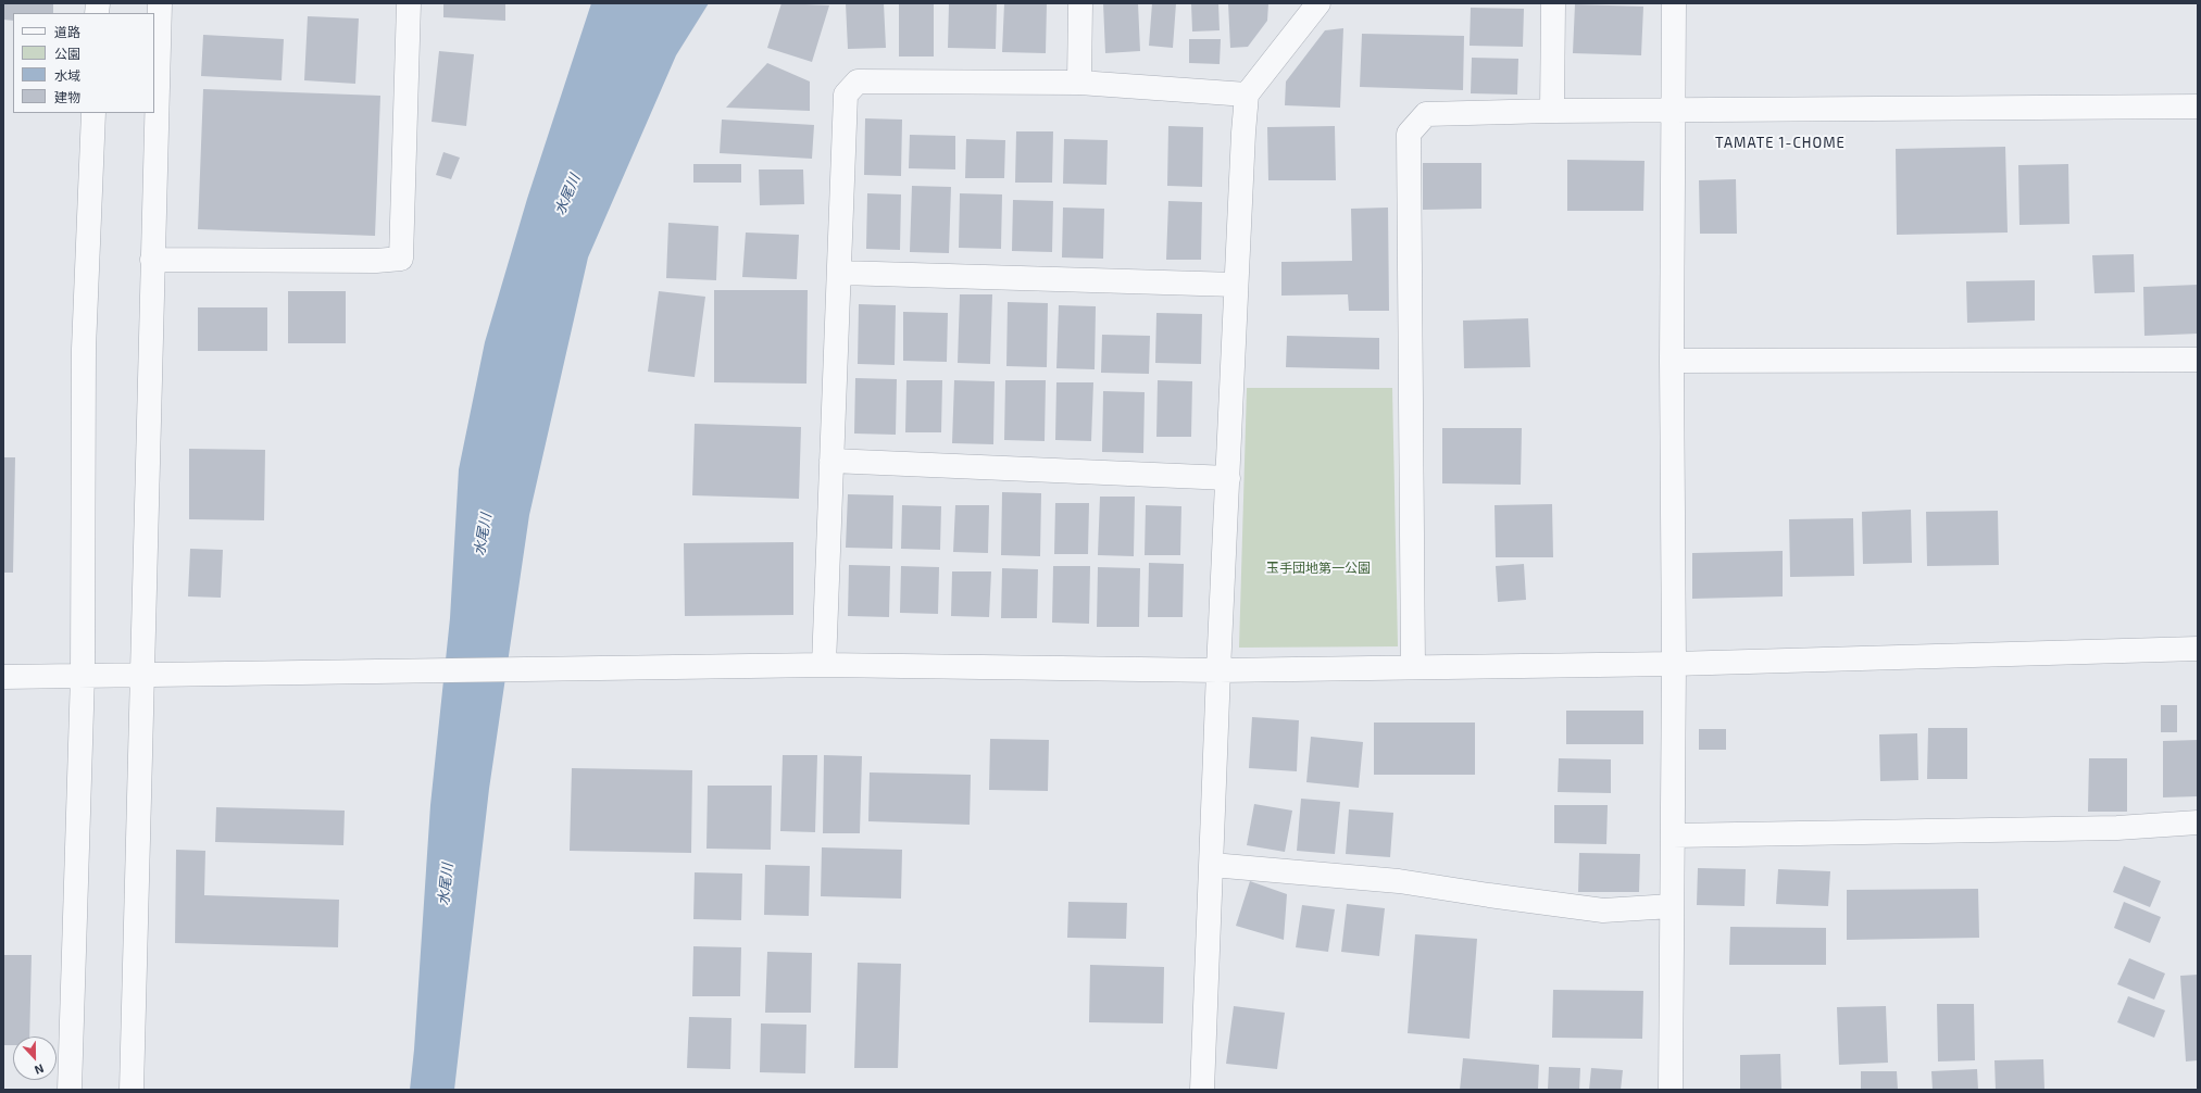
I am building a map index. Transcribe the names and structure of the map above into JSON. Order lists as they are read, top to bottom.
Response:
{
  "districts": ["TAMATE 1-CHOME"],
  "water": ["水尾川"],
  "parks": ["玉手団地第一公園"],
  "legend": [
    "道路",
    "公園",
    "水域",
    "建物"
  ],
  "north": "bottom"
}
